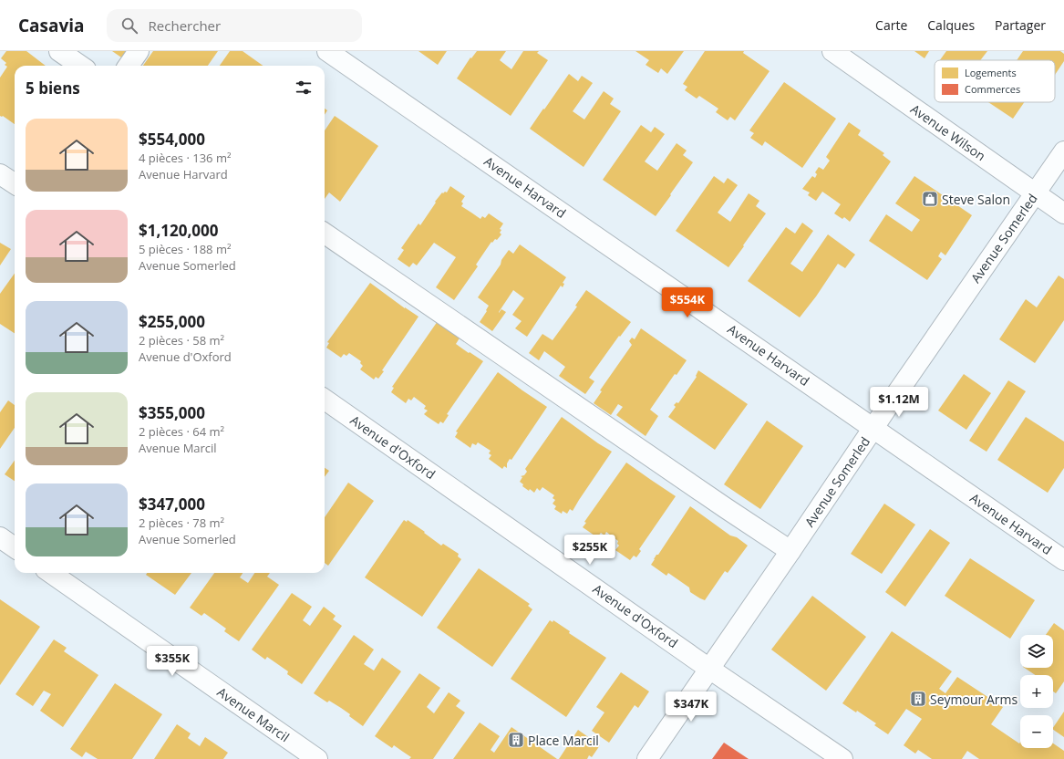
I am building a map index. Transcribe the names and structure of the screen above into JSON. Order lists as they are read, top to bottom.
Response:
{
  "streets": {
    "street": [
      "Avenue Wilson",
      "Avenue Harvard",
      "Avenue Somerled",
      "Avenue d'Oxford",
      "Avenue Marcil"
    ]
  },
  "crossings": [
    ["Avenue Wilson", "Avenue Somerled"],
    ["Avenue Harvard", "Avenue Somerled"],
    ["Avenue Somerled", "Avenue d'Oxford"]
  ],
  "places": {
    "shop": ["Steve Salon"],
    "building": ["Seymour Arms", "Place Marcil"]
  },
  "legend": ["Logements", "Commerces"],
  "page": {
    "header": "Casavia",
    "search": "Rechercher",
    "nav": ["Carte", "Calques", "Partager"],
    "heading": "5 biens",
    "list": [
      {
        "name": "$554,000",
        "note": "4 pièces · 136 m² · Avenue Harvard"
      },
      {
        "name": "$1,120,000",
        "note": "5 pièces · 188 m² · Avenue Somerled"
      },
      {
        "name": "$255,000",
        "note": "2 pièces · 58 m² · Avenue d'Oxford"
      },
      {
        "name": "$355,000",
        "note": "2 pièces · 64 m² · Avenue Marcil"
      },
      {
        "name": "$347,000",
        "note": "2 pièces · 78 m² · Avenue Somerled"
      }
    ],
    "price": [
      "$554K",
      "$1.12M",
      "$255K",
      "$355K",
      "$347K"
    ],
    "map_buttons": ["+", "−"]
  }
}
